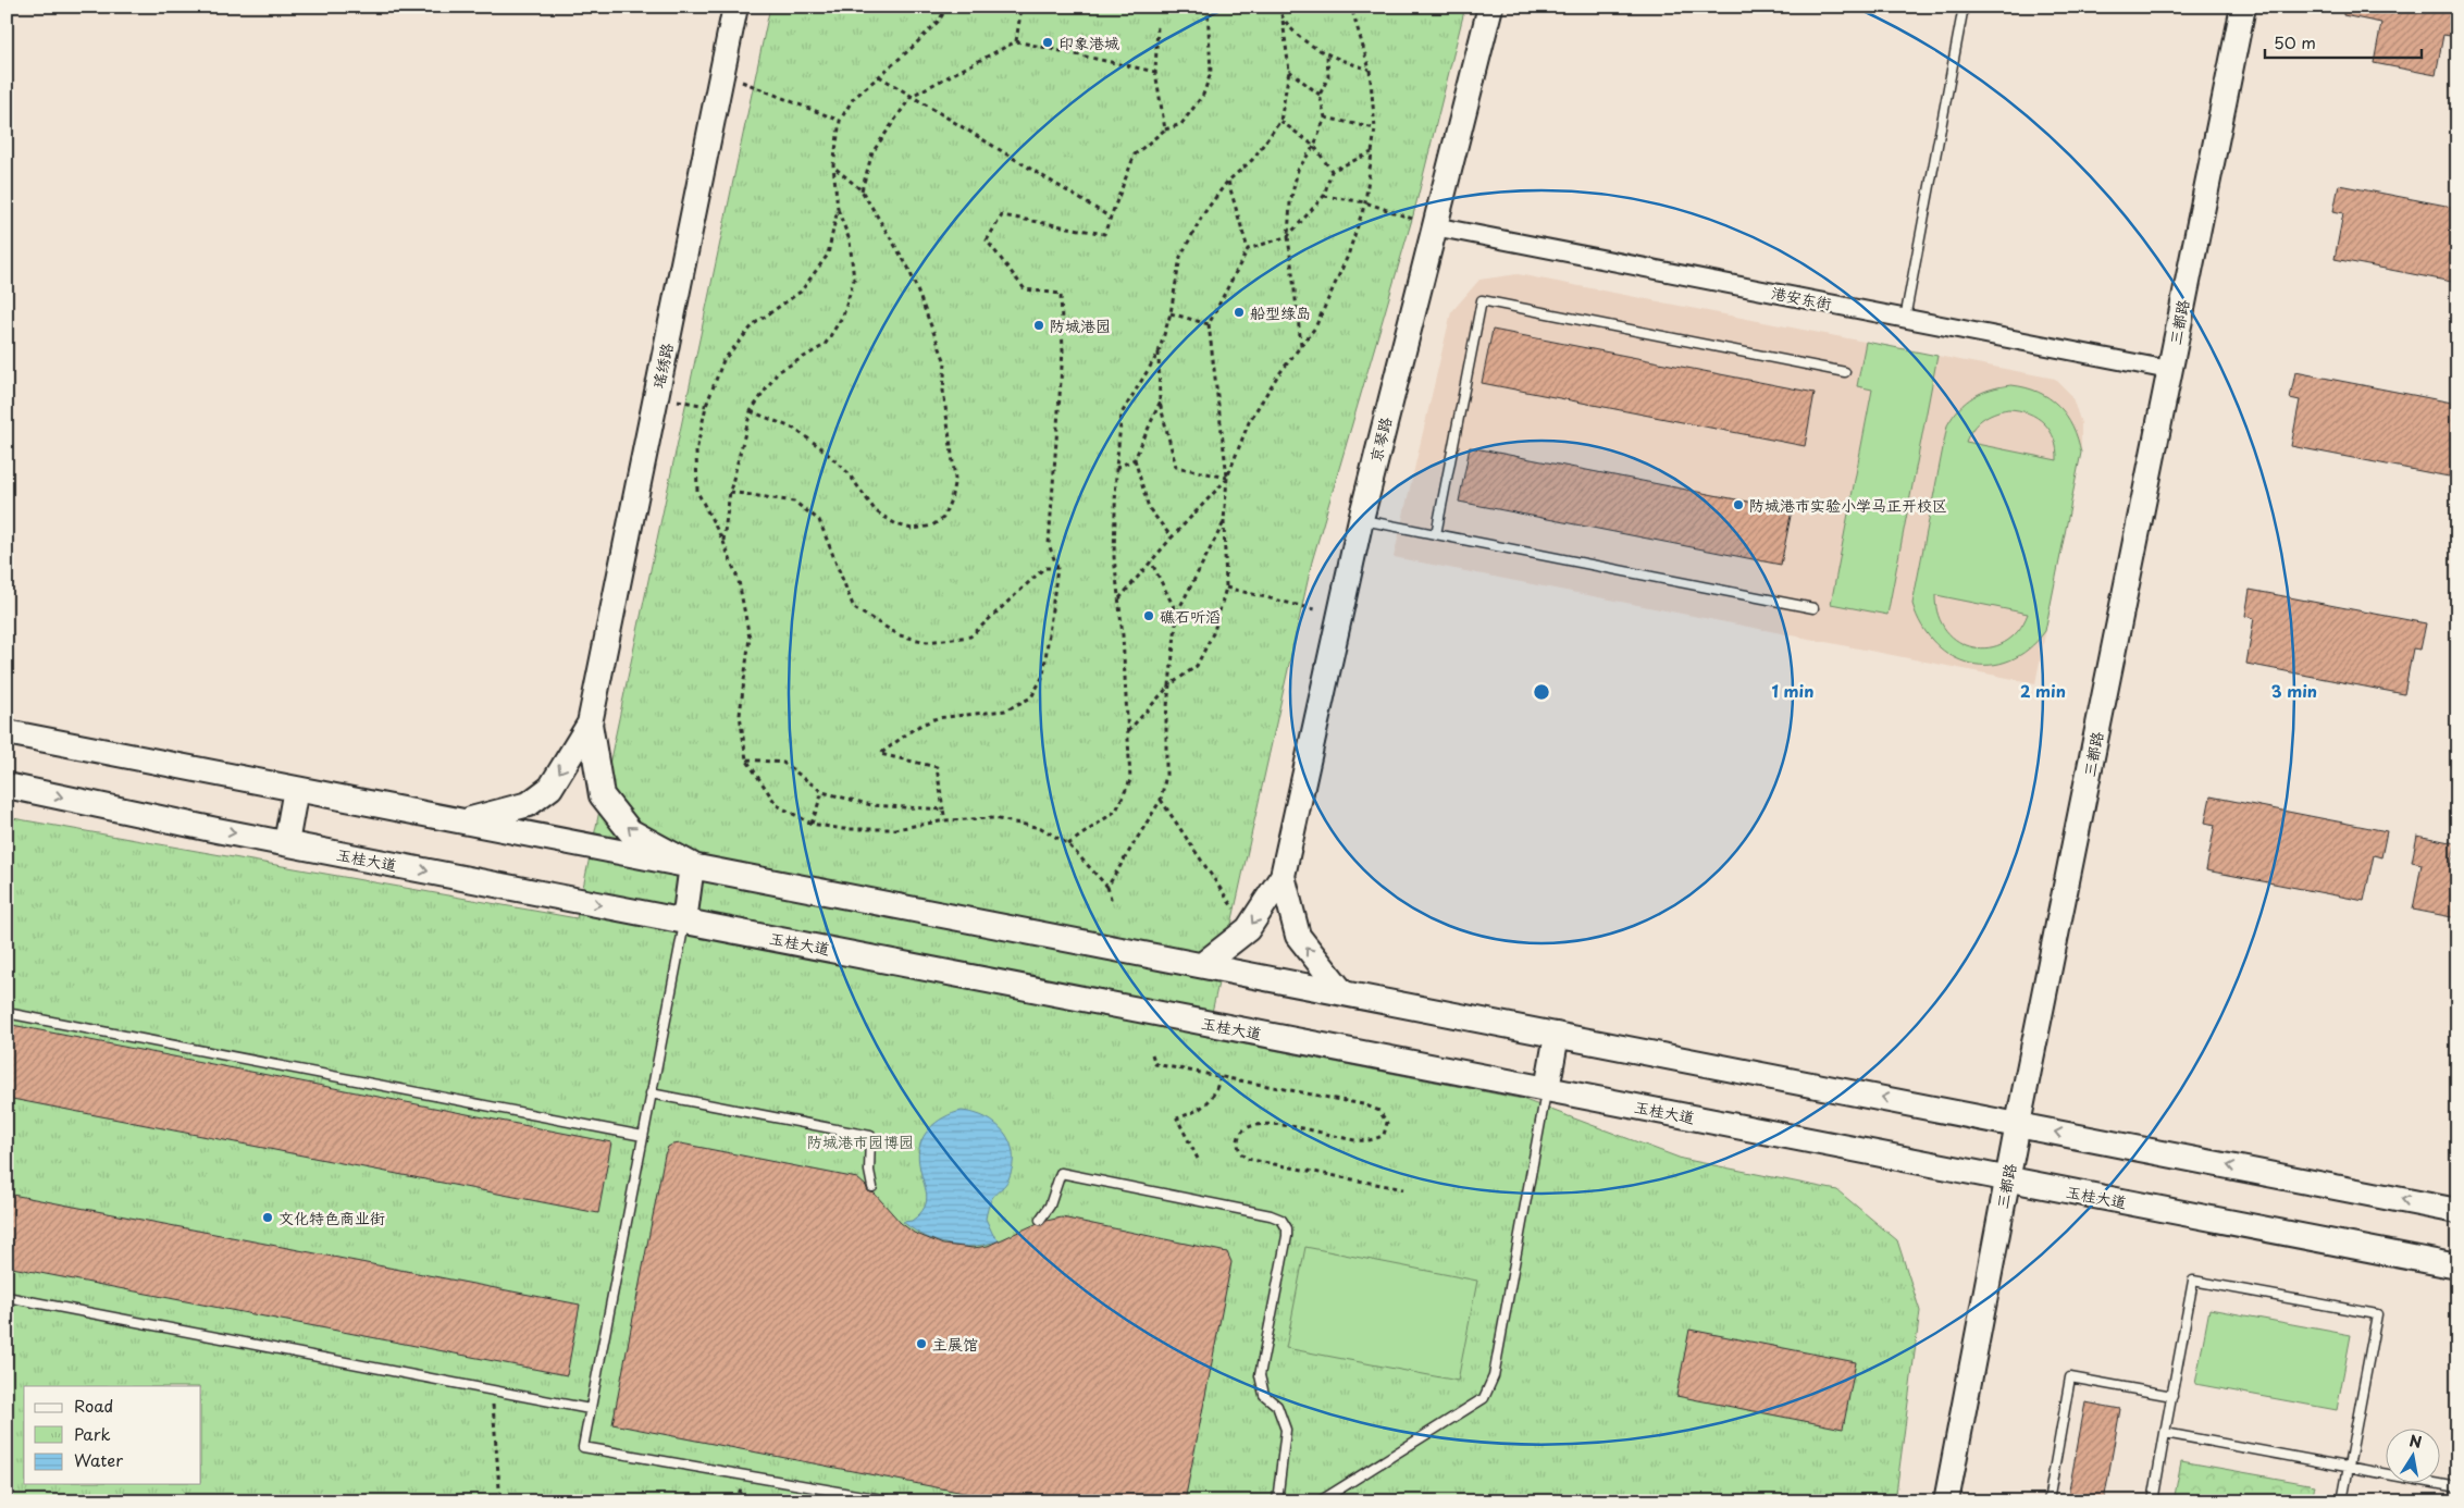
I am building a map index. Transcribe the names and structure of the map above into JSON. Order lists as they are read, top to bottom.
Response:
{
  "streets": {
    "main road": [
      "三都路",
      "瑶绣路",
      "京琴路",
      "玉桂大道"
    ],
    "street": ["港安东街"]
  },
  "crossings": [
    ["港安东街", "三都路"],
    ["港安东街", "京琴路"],
    ["三都路", "玉桂大道"]
  ],
  "parks": ["防城港市园博园"],
  "places": [
    "印象港城",
    "船型绿岛",
    "防城港园",
    "防城港市实验小学马正开校区",
    "礁石听滔",
    "文化特色商业街",
    "主展馆"
  ],
  "legend": ["Road", "Park", "Water"],
  "scale_bar": "50 m",
  "north": "top",
  "rings": ["1 min", "2 min", "3 min"]
}
